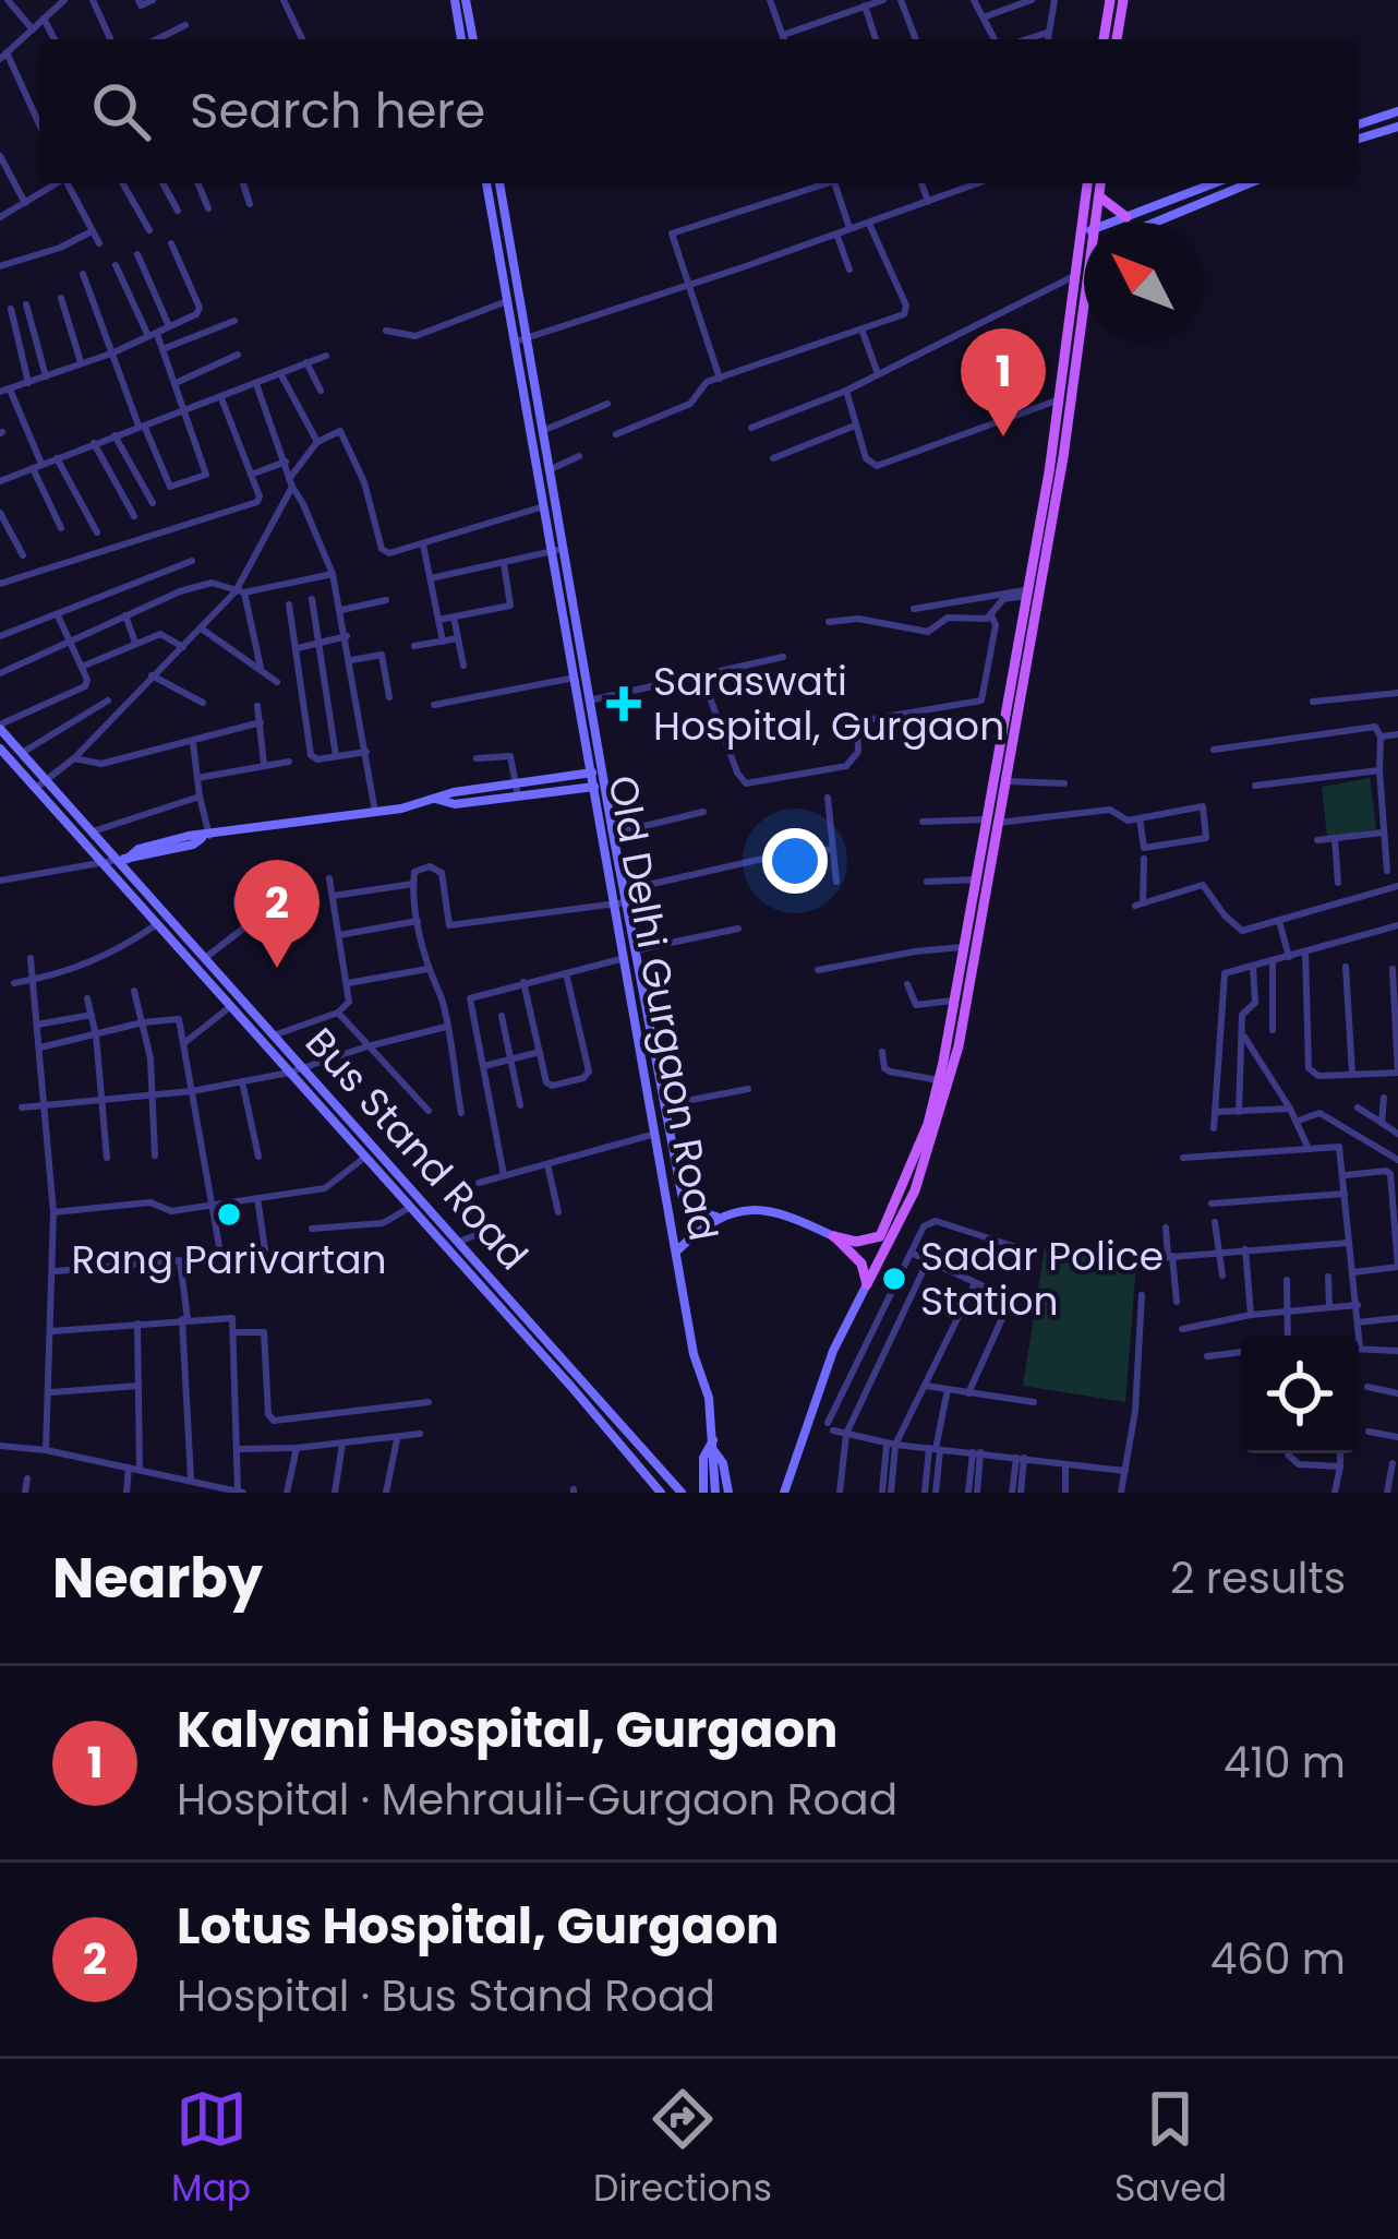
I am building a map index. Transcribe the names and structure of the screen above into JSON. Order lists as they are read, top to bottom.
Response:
{
  "streets": {
    "street": ["Old Delhi Gurgaon Road", "Bus Stand Road"]
  },
  "places": {
    "health": ["Saraswati Hospital, Gurgaon"],
    "other": ["Rang Parivartan", "Sadar Police Station"]
  },
  "north": "top left",
  "page": {
    "search": "Search here",
    "pins": ["1", "2"],
    "heading": ["Nearby", "2 results"],
    "list": [
      {
        "mark": "1",
        "name": "Kalyani Hospital, Gurgaon",
        "note": "Hospital · Mehrauli-Gurgaon Road",
        "value": "410 m"
      },
      {
        "mark": "2",
        "name": "Lotus Hospital, Gurgaon",
        "note": "Hospital · Bus Stand Road",
        "value": "460 m"
      }
    ],
    "nav": ["Map", "Directions", "Saved"]
  }
}
